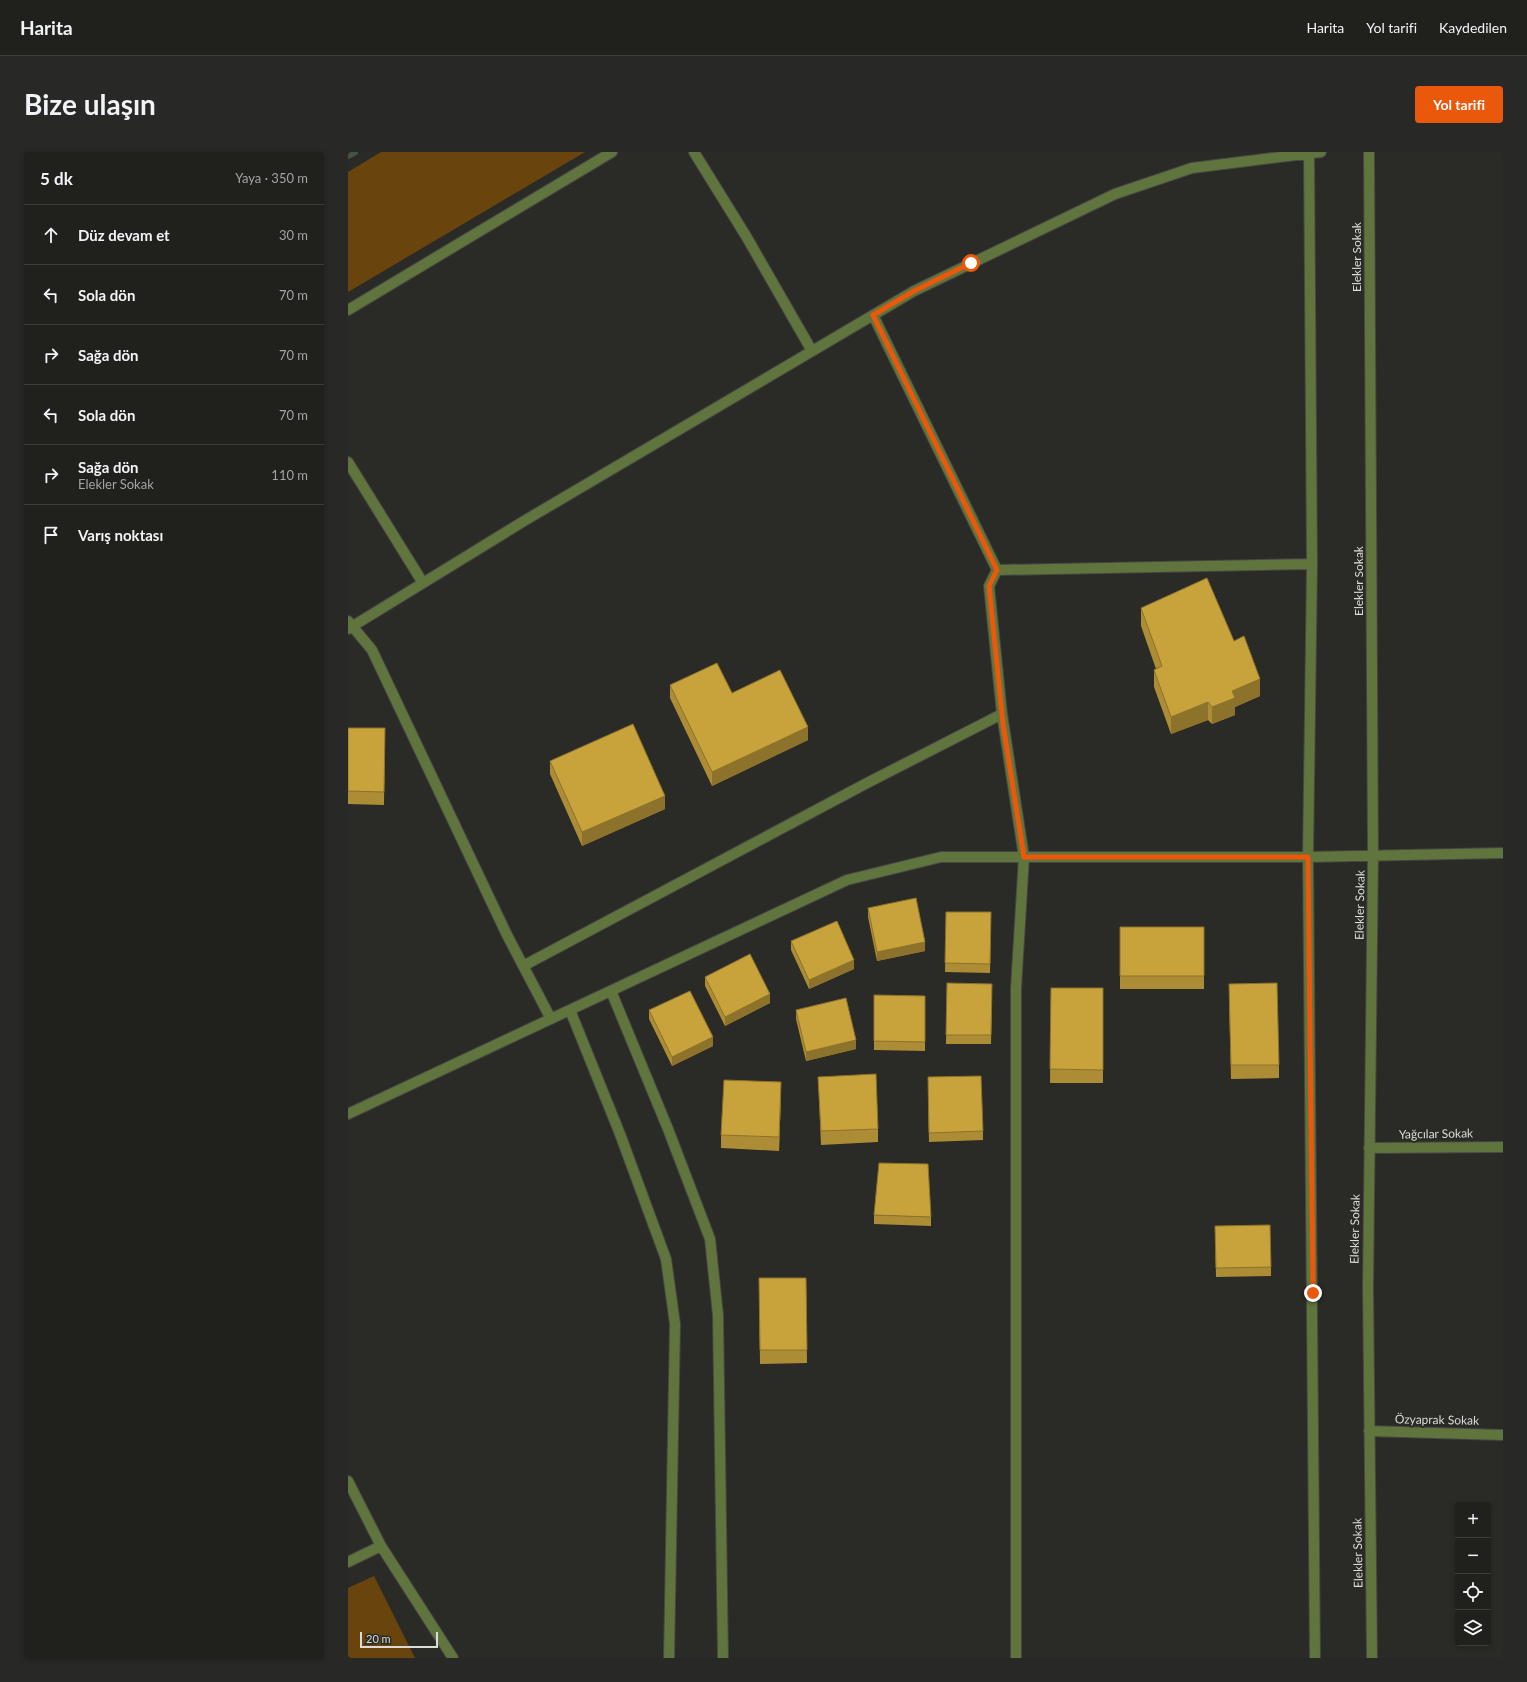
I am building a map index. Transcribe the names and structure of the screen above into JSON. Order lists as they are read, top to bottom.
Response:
{
  "streets": {
    "street": ["Elekler Sokak", "Yağcılar Sokak", "Özyaprak Sokak"]
  },
  "crossings": [
    ["Elekler Sokak", "Yağcılar Sokak"],
    ["Elekler Sokak", "Özyaprak Sokak"]
  ],
  "scale_bar": "20 m",
  "page": {
    "header": "Harita",
    "nav": ["Harita", "Yol tarifi", "Kaydedilen"],
    "buttons": "Yol tarifi",
    "title": "Bize ulaşın",
    "heading": ["5 dk", "Yaya · 350 m"],
    "list": [
      ["Düz devam et", "30 m"],
      ["Sola dön", "70 m"],
      ["Sağa dön", "70 m"],
      ["Sola dön", "70 m"],
      ["Sağa dön", "Elekler Sokak", "110 m"],
      "Varış noktası"
    ],
    "map_buttons": ["+", "−"],
    "scale": "20 m"
  }
}
